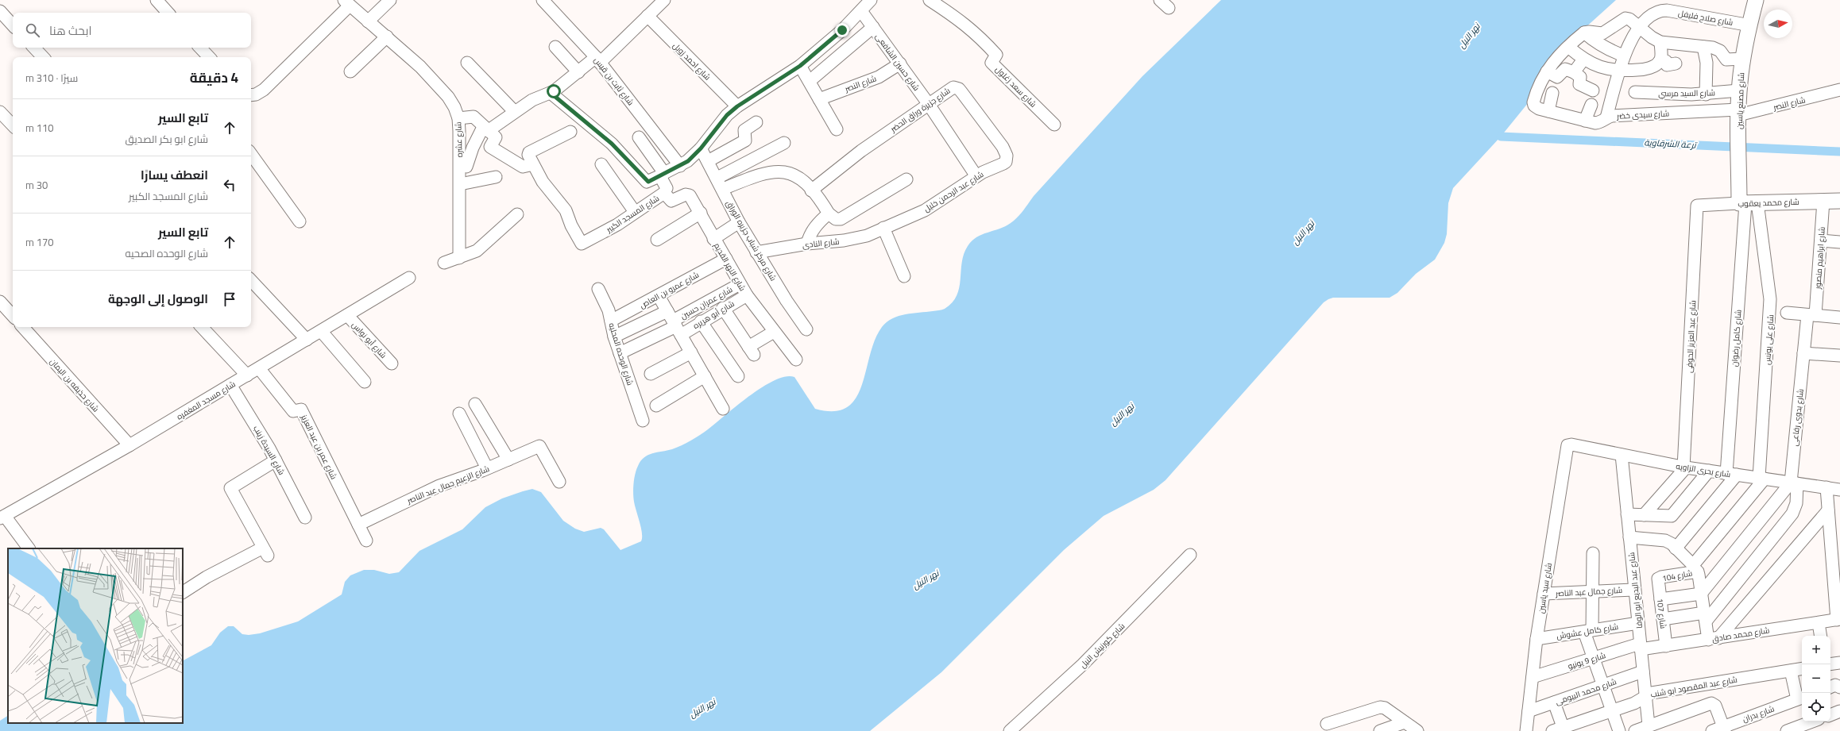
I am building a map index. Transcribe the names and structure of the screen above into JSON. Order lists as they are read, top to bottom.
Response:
{
  "streets": {
    "main road": ["شارع مصنع ياسين", "شارع محمد يعقوب"],
    "street": [
      "شارع صلاح فليفل",
      "شارع احمد زويل",
      "شارع حسين الشافعى",
      "شارع ثابت بن قيس",
      "شارع النصر",
      "شارع سعد زغلول",
      "شارع السيد مرسي",
      "شارع جزيرة وراق الحضر",
      "شارع سيدى خضر",
      "شارع عشره",
      "شارع عبد الرحمن خليل",
      "شارع المسجد الكبير",
      "شارع مركز شباب جزيره الوراق",
      "شارع النادى",
      "شارع ابراهيم منصور",
      "شارع النهر القديم",
      "شارع عمرو بن العاص",
      "شارع عمران حسين",
      "شارع أبو هريره",
      "شارع عبد العزيز الحوفى",
      "شارع كامل رضوان",
      "شارع أبو نواس",
      "شارع على يونس",
      "شارع الوحده المحليه",
      "شارع حذيفه بن اليمان",
      "شارع مسجد المغفره",
      "شارع بدوى رفاعى",
      "شارع عمر بن عبد العزيز",
      "شارع السيدة زينب",
      "شارع بحرى الزاويه",
      "شارع الزعيم جمال عبد الناصر",
      "شارع 104",
      "شارع سيد ياسين",
      "شارع عبد البديع ابو الوفا",
      "شارع جمال عبد الناصر",
      "شارع 107",
      "شارع كامل عشوش",
      "شارع محمد صادق",
      "شارع كورنيش النيل",
      "شارع 9 يونيو",
      "شارع عبد المقصود ابو شنب",
      "شارع محمد البيومى",
      "شارع بدران"
    ]
  },
  "crossings": [
    ["شارع صلاح فليفل", "شارع مصنع ياسين"],
    ["شارع حسين الشافعى", "شارع النصر"],
    ["شارع حسين الشافعى", "شارع جزيرة وراق الحضر"],
    ["شارع حسين الشافعى", "شارع عبد الرحمن خليل"],
    ["شارع النصر", "شارع مصنع ياسين"],
    ["شارع النصر", "شارع سيدى خضر"],
    ["شارع السيد مرسي", "شارع مصنع ياسين"],
    ["شارع مصنع ياسين", "شارع سيدى خضر"],
    ["شارع مصنع ياسين", "شارع محمد يعقوب"],
    ["شارع مصنع ياسين", "شارع كامل رضوان"],
    ["شارع مصنع ياسين", "شارع على يونس"],
    ["شارع جزيرة وراق الحضر", "شارع عبد الرحمن خليل"],
    ["شارع عبد الرحمن خليل", "شارع النادى"],
    ["شارع محمد يعقوب", "شارع ابراهيم منصور"],
    ["شارع محمد يعقوب", "شارع عبد العزيز الحوفى"],
    ["شارع محمد يعقوب", "شارع كامل رضوان"],
    ["شارع محمد يعقوب", "شارع على يونس"],
    ["شارع المسجد الكبير", "شارع النهر القديم"],
    ["شارع مركز شباب جزيره الوراق", "شارع النادى"],
    ["شارع ابراهيم منصور", "شارع بدوى رفاعى"],
    ["شارع النهر القديم", "شارع عمرو بن العاص"],
    ["شارع النهر القديم", "شارع عمران حسين"],
    ["شارع النهر القديم", "شارع أبو هريره"],
    ["شارع عمرو بن العاص", "شارع الوحده المحليه"],
    ["شارع عمران حسين", "شارع أبو هريره"],
    ["شارع عمران حسين", "شارع الوحده المحليه"],
    ["شارع عبد العزيز الحوفى", "شارع بحرى الزاويه"],
    ["شارع كامل رضوان", "شارع على يونس"],
    ["شارع كامل رضوان", "شارع بحرى الزاويه"],
    ["شارع أبو نواس", "شارع مسجد المغفره"],
    ["شارع على يونس", "شارع بحرى الزاويه"],
    ["شارع حذيفه بن اليمان", "شارع مسجد المغفره"],
    ["شارع مسجد المغفره", "شارع عمر بن عبد العزيز"],
    ["شارع مسجد المغفره", "شارع السيدة زينب"],
    ["شارع بدوى رفاعى", "شارع بحرى الزاويه"],
    ["شارع عمر بن عبد العزيز", "شارع الزعيم جمال عبد الناصر"],
    ["شارع بحرى الزاويه", "شارع سيد ياسين"],
    ["شارع بحرى الزاويه", "شارع عبد البديع ابو الوفا"],
    ["شارع 104", "شارع 107"],
    ["شارع سيد ياسين", "شارع جمال عبد الناصر"],
    ["شارع سيد ياسين", "شارع كامل عشوش"],
    ["شارع سيد ياسين", "شارع 9 يونيو"],
    ["شارع سيد ياسين", "شارع محمد البيومى"],
    ["شارع عبد البديع ابو الوفا", "شارع جمال عبد الناصر"],
    ["شارع عبد البديع ابو الوفا", "شارع كامل عشوش"],
    ["شارع عبد البديع ابو الوفا", "شارع محمد صادق"],
    ["شارع عبد البديع ابو الوفا", "شارع 9 يونيو"],
    ["شارع عبد البديع ابو الوفا", "شارع عبد المقصود ابو شنب"],
    ["شارع عبد البديع ابو الوفا", "شارع محمد البيومى"],
    ["شارع 107", "شارع محمد صادق"],
    ["شارع محمد صادق", "شارع 9 يونيو"]
  ],
  "water": ["نهر النيل", "ترعة الشرقاوية"],
  "north": "right",
  "page": {
    "search": "ابحث هنا",
    "heading": ["4 دقيقة", "سيرًا · 310 m"],
    "list": [
      ["تابع السير", "شارع ابو بكر الصديق", "110 m"],
      ["انعطف يسارًا", "شارع المسجد الكبير", "30 m"],
      ["تابع السير", "شارع الوحده الصحيه", "170 m"],
      "الوصول إلى الوجهة"
    ],
    "map_buttons": ["+", "−"]
  }
}
